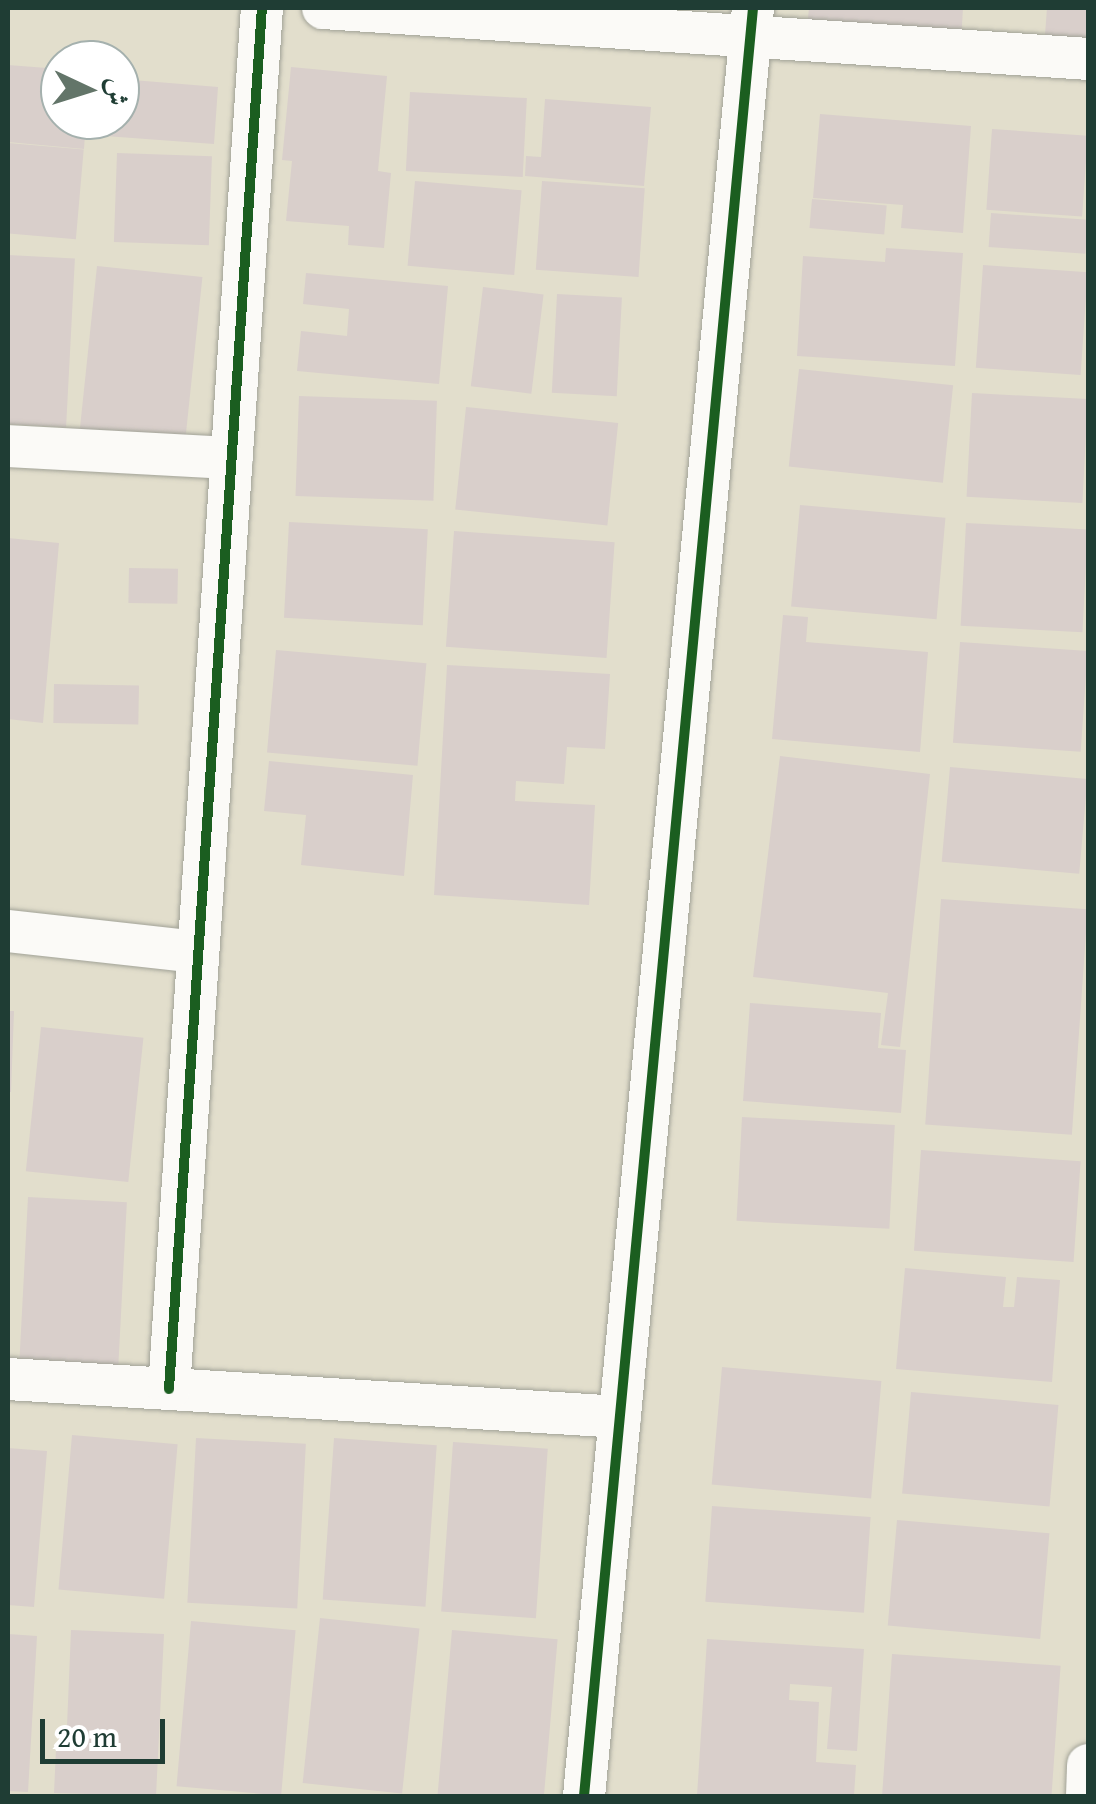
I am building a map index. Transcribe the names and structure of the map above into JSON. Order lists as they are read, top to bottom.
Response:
{
  "scale_bar": "20 m",
  "north": "right"
}
